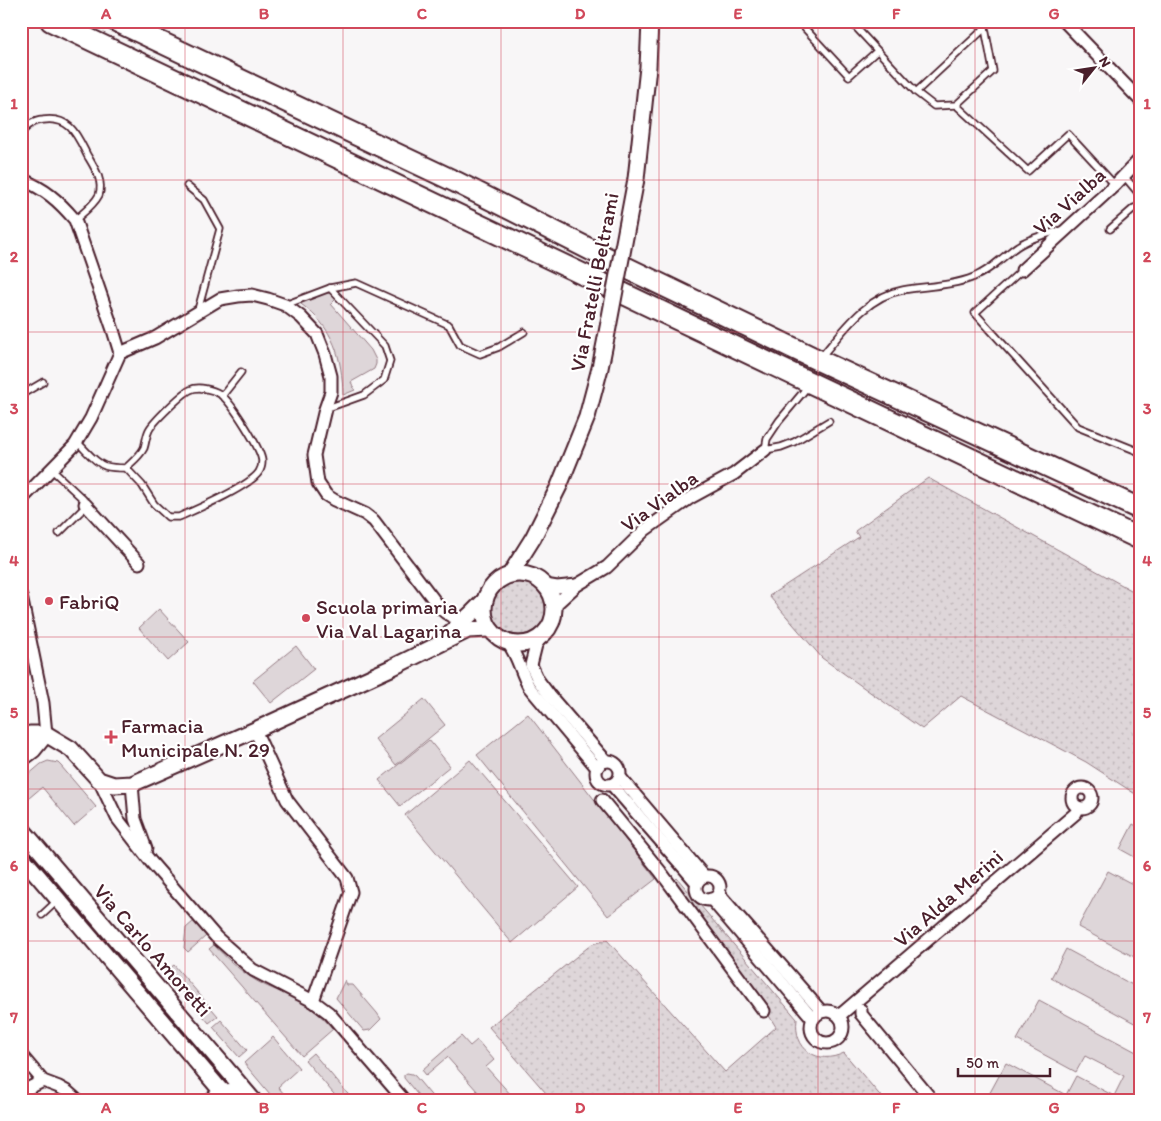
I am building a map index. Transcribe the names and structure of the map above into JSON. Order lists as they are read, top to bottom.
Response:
{
  "streets": {
    "street": [
      "Via Vialba",
      "Via Fratelli Beltrami",
      "Via Alda Merini",
      "Via Carlo Amoretti"
    ]
  },
  "crossings": [
    ["Via Vialba", "Via Fratelli Beltrami"]
  ],
  "places": {
    "other": ["FabriQ", "Scuola primaria Via Val Lagarina"],
    "health": ["Farmacia Municipale N. 29"]
  },
  "scale_bar": "50 m",
  "north": "top right",
  "grid": {
    "columns": [
      "A",
      "B",
      "C",
      "D",
      "E",
      "F",
      "G"
    ],
    "rows": [
      "1",
      "2",
      "3",
      "4",
      "5",
      "6",
      "7"
    ]
  }
}
